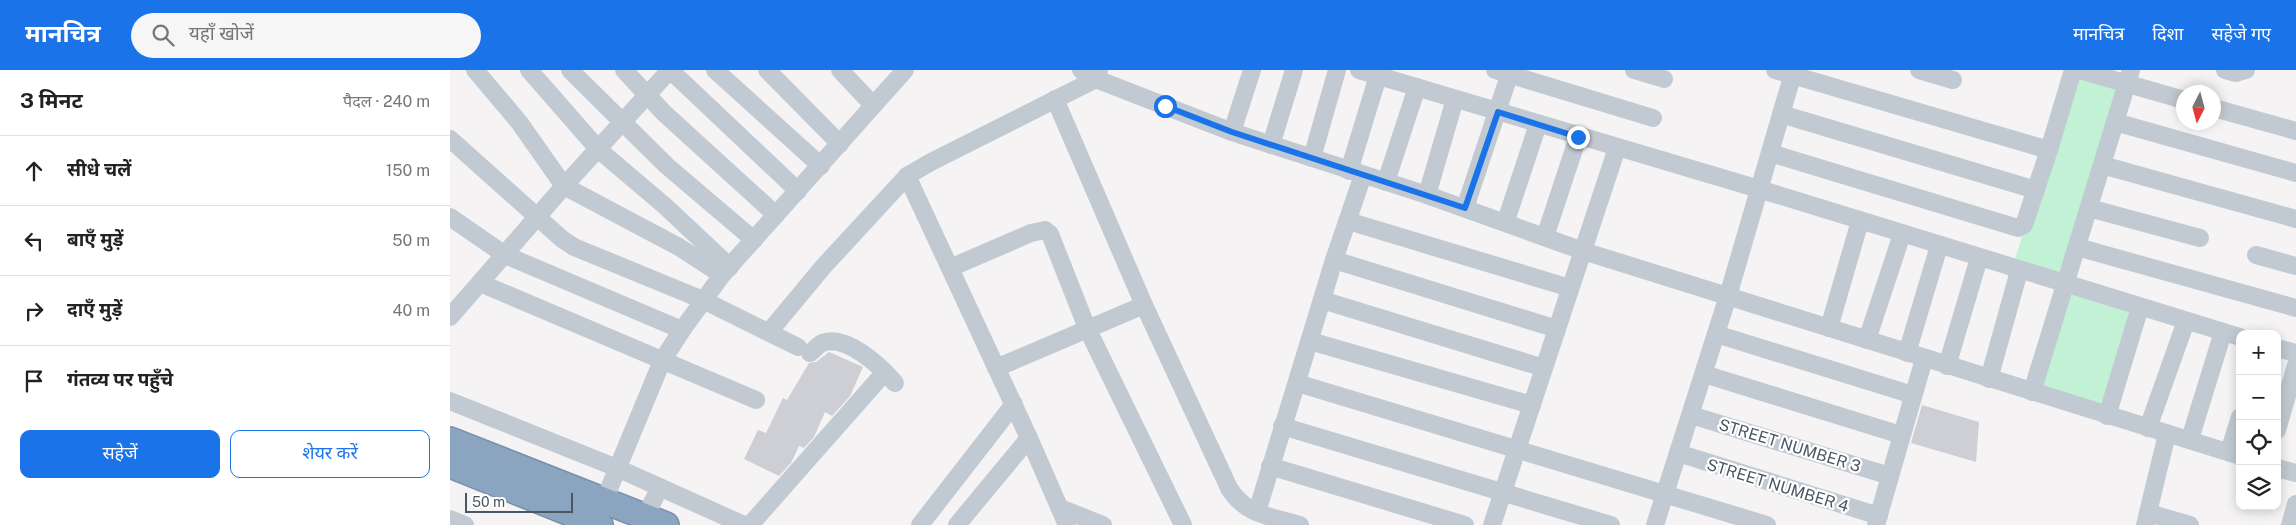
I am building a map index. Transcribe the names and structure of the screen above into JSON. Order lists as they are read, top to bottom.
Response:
{
  "streets": {
    "street": ["STREET NUMBER 3", "STREET NUMBER 4"]
  },
  "scale_bar": "50 m",
  "north": "bottom",
  "page": {
    "header": "मानचित्र",
    "search": "यहाँ खोजें",
    "nav": ["मानचित्र", "दिशा", "सहेजे गए"],
    "heading": ["3 मिनट", "पैदल · 240 m"],
    "list": [
      ["सीधे चलें", "150 m"],
      ["बाएँ मुड़ें", "50 m"],
      ["दाएँ मुड़ें", "40 m"],
      "गंतव्य पर पहुँचे"
    ],
    "map_buttons": ["+", "−"],
    "buttons": ["सहेजें", "शेयर करें"],
    "scale": "50 m"
  }
}
